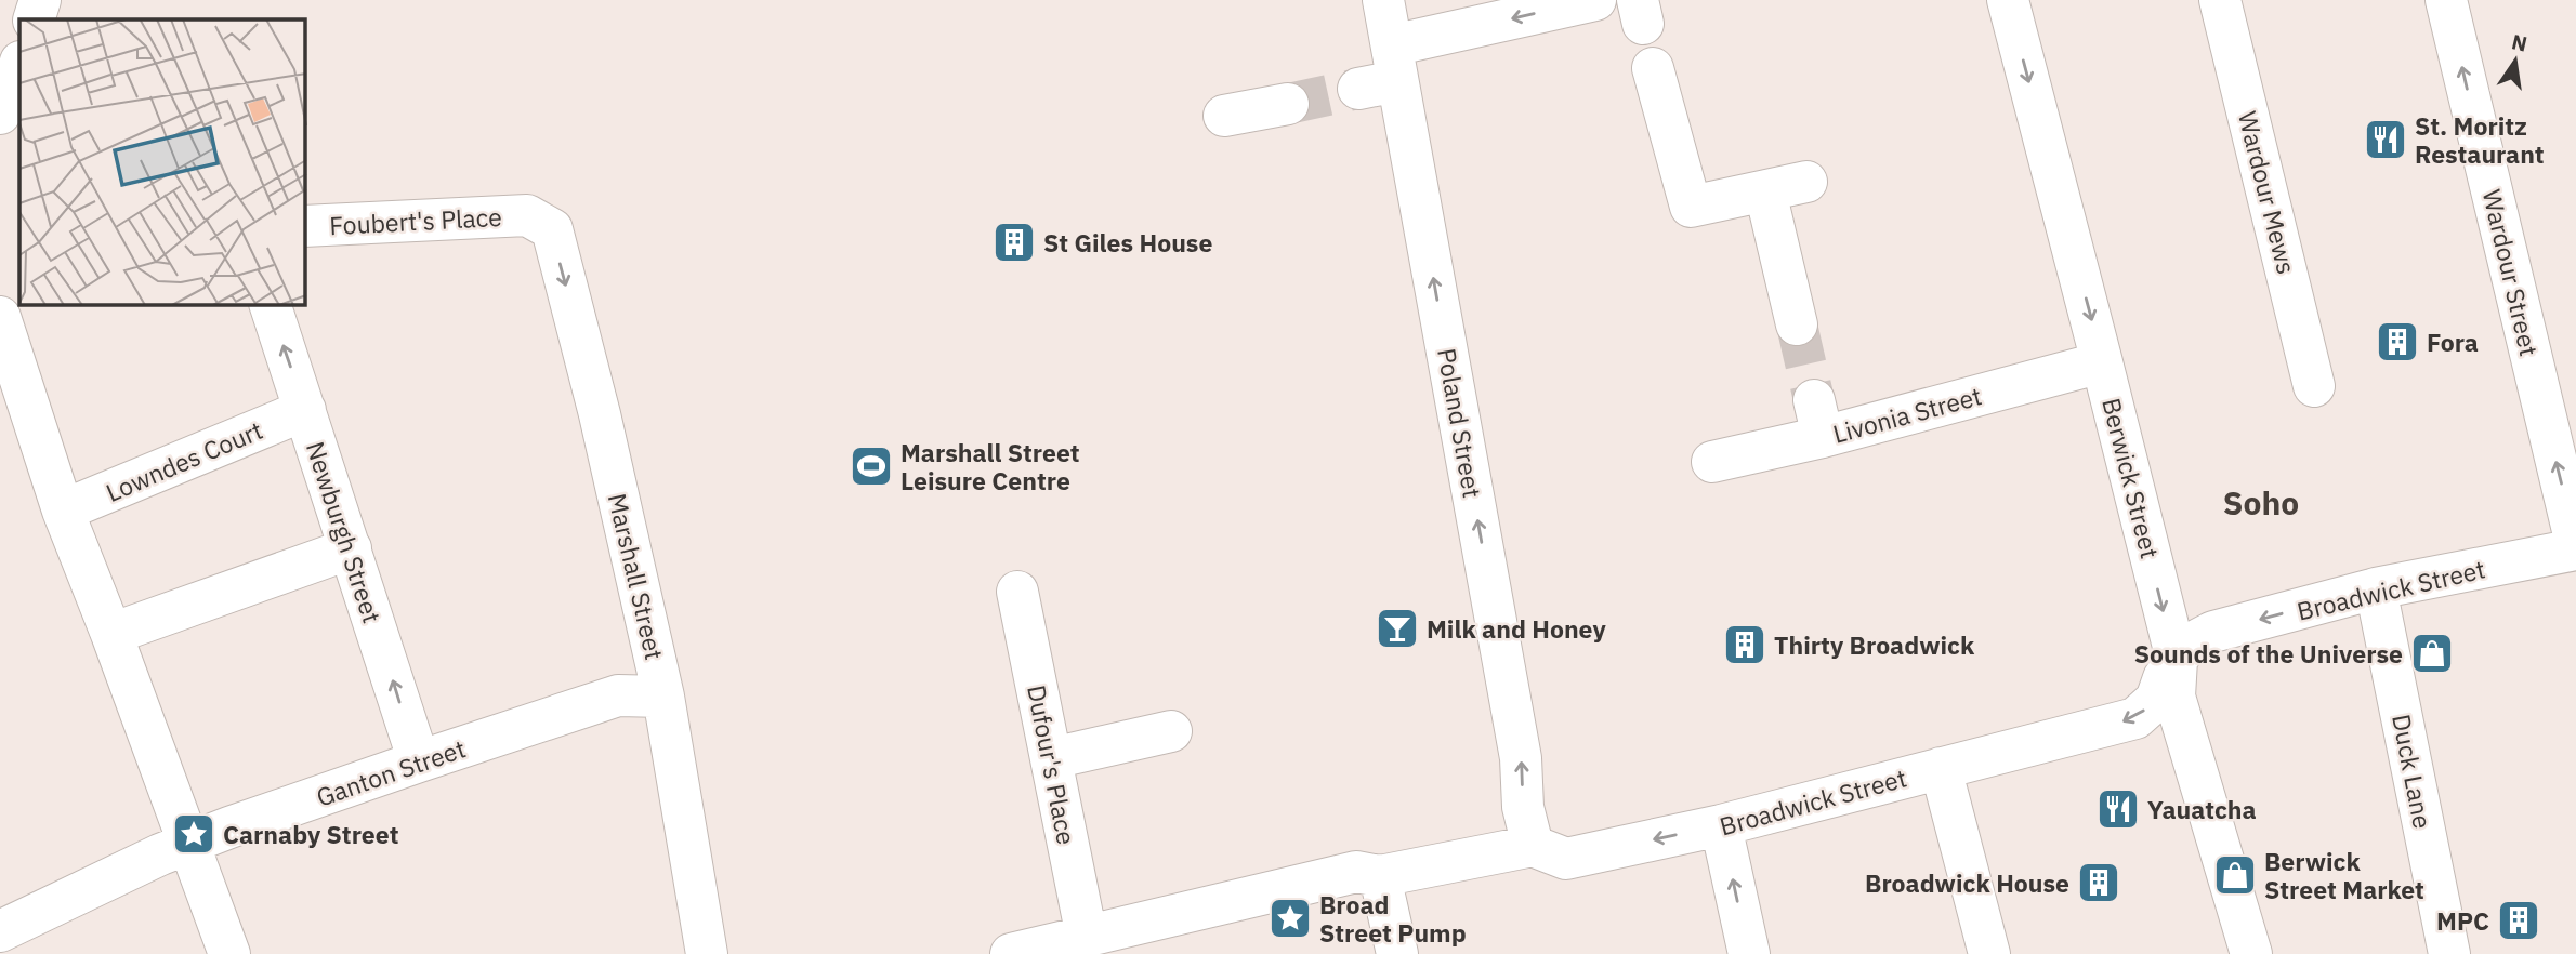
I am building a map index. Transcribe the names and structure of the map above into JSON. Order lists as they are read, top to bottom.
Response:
{
  "streets": {
    "street": [
      "Wardour Mews",
      "Foubert's Place",
      "Wardour Street",
      "Livonia Street",
      "Poland Street",
      "Lowndes Court",
      "Berwick Street",
      "Newburgh Street",
      "Marshall Street",
      "Broadwick Street",
      "Dufour's Place",
      "Duck Lane",
      "Ganton Street"
    ]
  },
  "crossings": [
    ["Foubert's Place", "Marshall Street"],
    ["Livonia Street", "Berwick Street"],
    ["Poland Street", "Broadwick Street"],
    ["Lowndes Court", "Newburgh Street"],
    ["Berwick Street", "Broadwick Street"],
    ["Newburgh Street", "Ganton Street"],
    ["Marshall Street", "Ganton Street"],
    ["Broadwick Street", "Duck Lane"]
  ],
  "one_way": [
    "Wardour Street",
    "Poland Street",
    "Berwick Street",
    "Marshall Street",
    "Broadwick Street"
  ],
  "districts": ["Soho"],
  "places": {
    "restaurant": ["St. Moritz Restaurant", "Yauatcha"],
    "building": [
      "St Giles House",
      "Fora",
      "Thirty Broadwick",
      "Broadwick House",
      "MPC"
    ],
    "sports": ["Marshall Street Leisure Centre"],
    "bar": ["Milk and Honey"],
    "shop": ["Sounds of the Universe", "Berwick Street Market"],
    "place": ["Carnaby Street", "Broad Street Pump"]
  },
  "north": "top"
}
